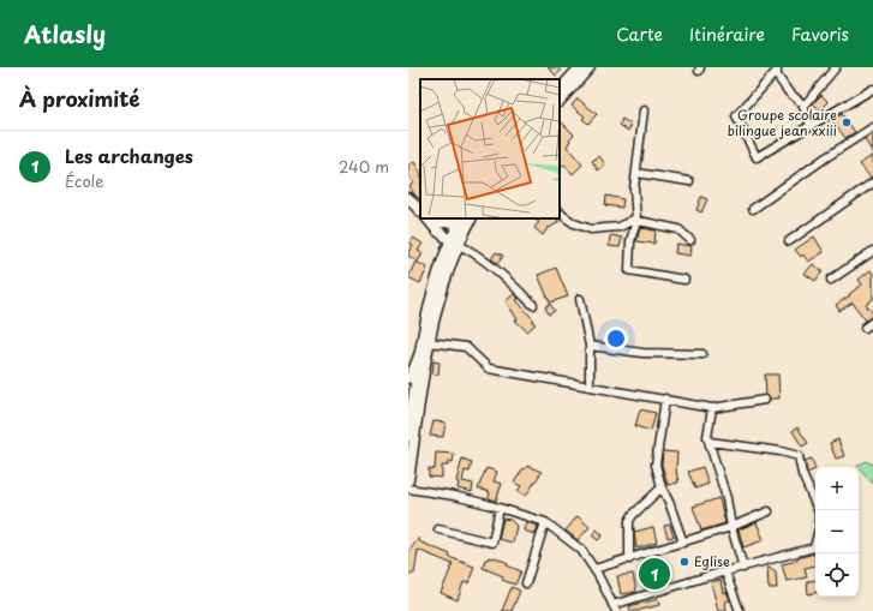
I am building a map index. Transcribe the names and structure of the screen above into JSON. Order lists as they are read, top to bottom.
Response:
{
  "places": ["Groupe scolaire bilingue jean xxiii", "Eglise"],
  "page": {
    "header": "Atlasly",
    "nav": ["Carte", "Itinéraire", "Favoris"],
    "heading": "À proximité",
    "list": [
      {
        "mark": "1",
        "name": "Les archanges",
        "note": "École",
        "value": "240 m"
      }
    ],
    "map_buttons": ["+", "−"],
    "pins": "1"
  }
}
